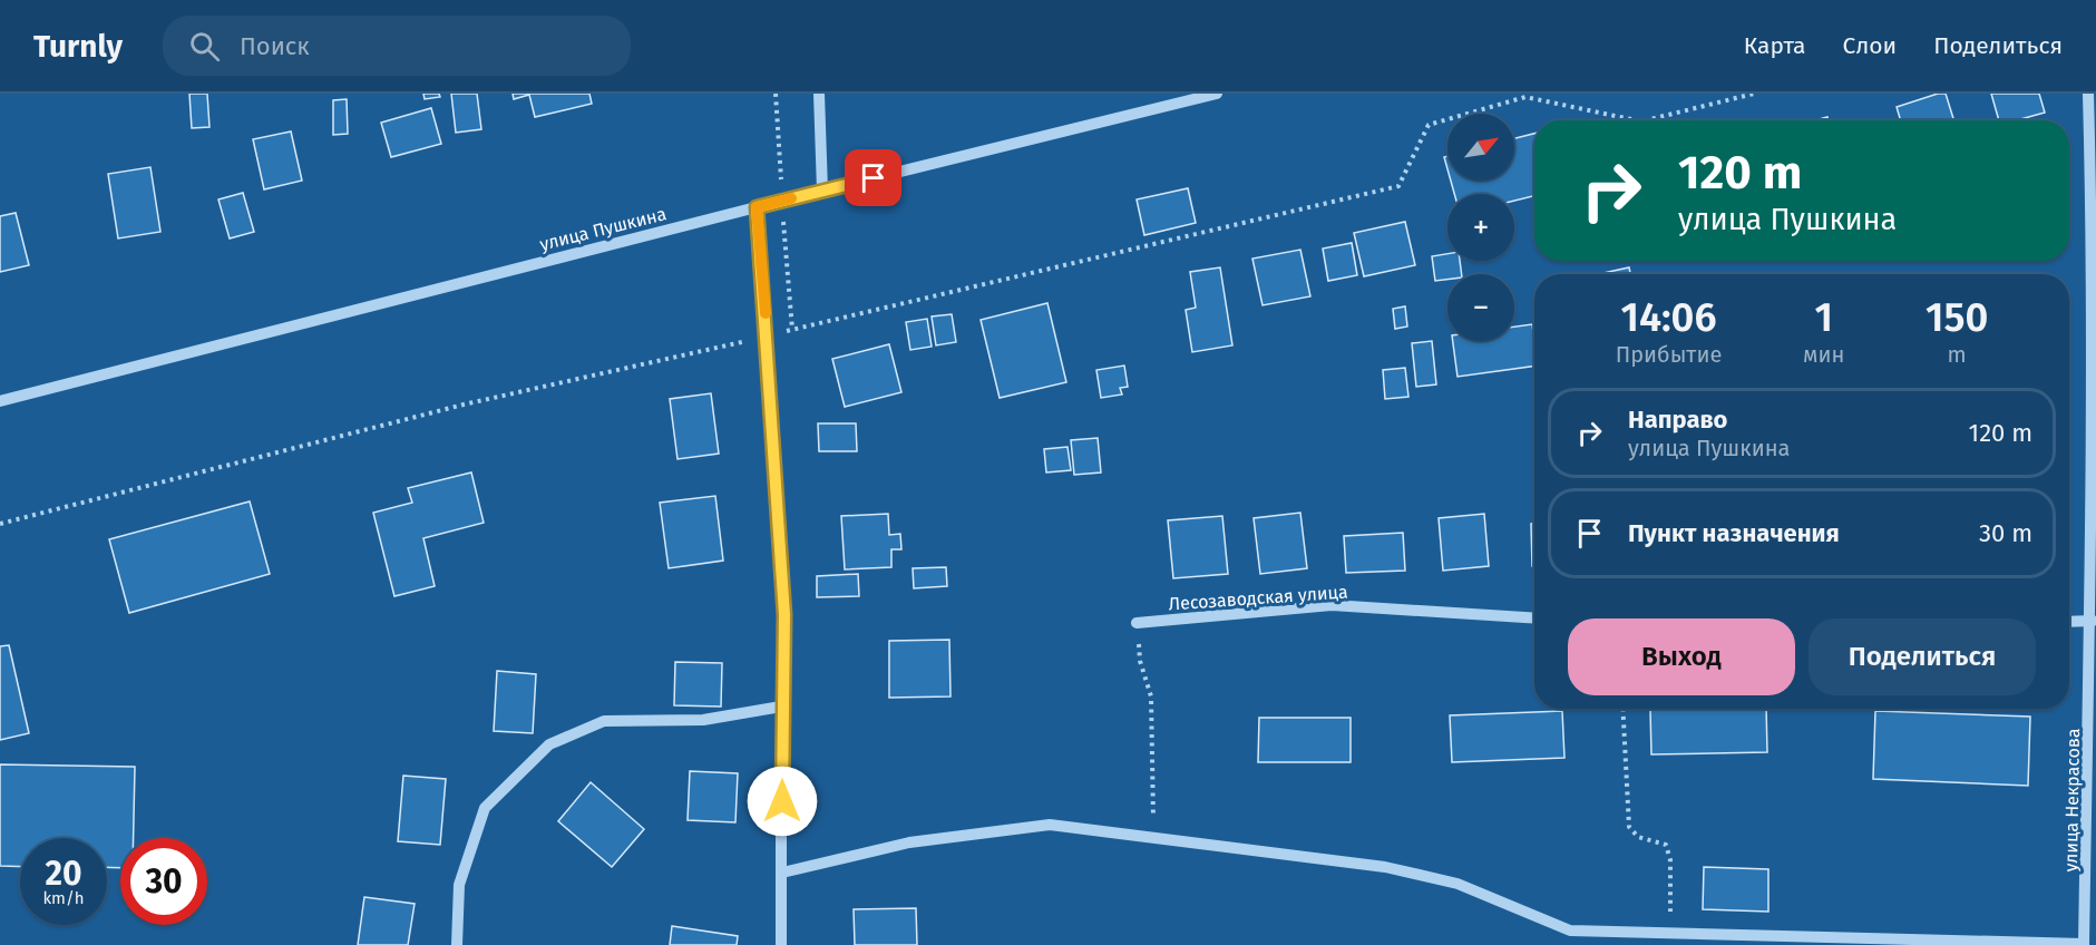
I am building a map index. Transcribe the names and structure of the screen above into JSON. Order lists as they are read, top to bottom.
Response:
{
  "streets": {
    "street": ["улица Пушкина", "Лесозаводская улица", "улица Некрасова"]
  },
  "north": "top right",
  "page": {
    "header": "Turnly",
    "search": "Поиск",
    "nav": ["Карта", "Слои", "Поделиться"],
    "map_buttons": ["+", "−"],
    "turn": ["120 m", "улица Пушкина"],
    "eta": [
      "14:06",
      "Прибытие",
      "1",
      "мин",
      "150",
      "m"
    ],
    "list": [
      {
        "name": "Направо",
        "note": "улица Пушкина",
        "value": "120 m"
      },
      {
        "name": "Пункт назначения",
        "value": "30 m"
      }
    ],
    "buttons": ["Выход", "Поделиться"],
    "speed": "20 km/h",
    "limit": "30"
  }
}
